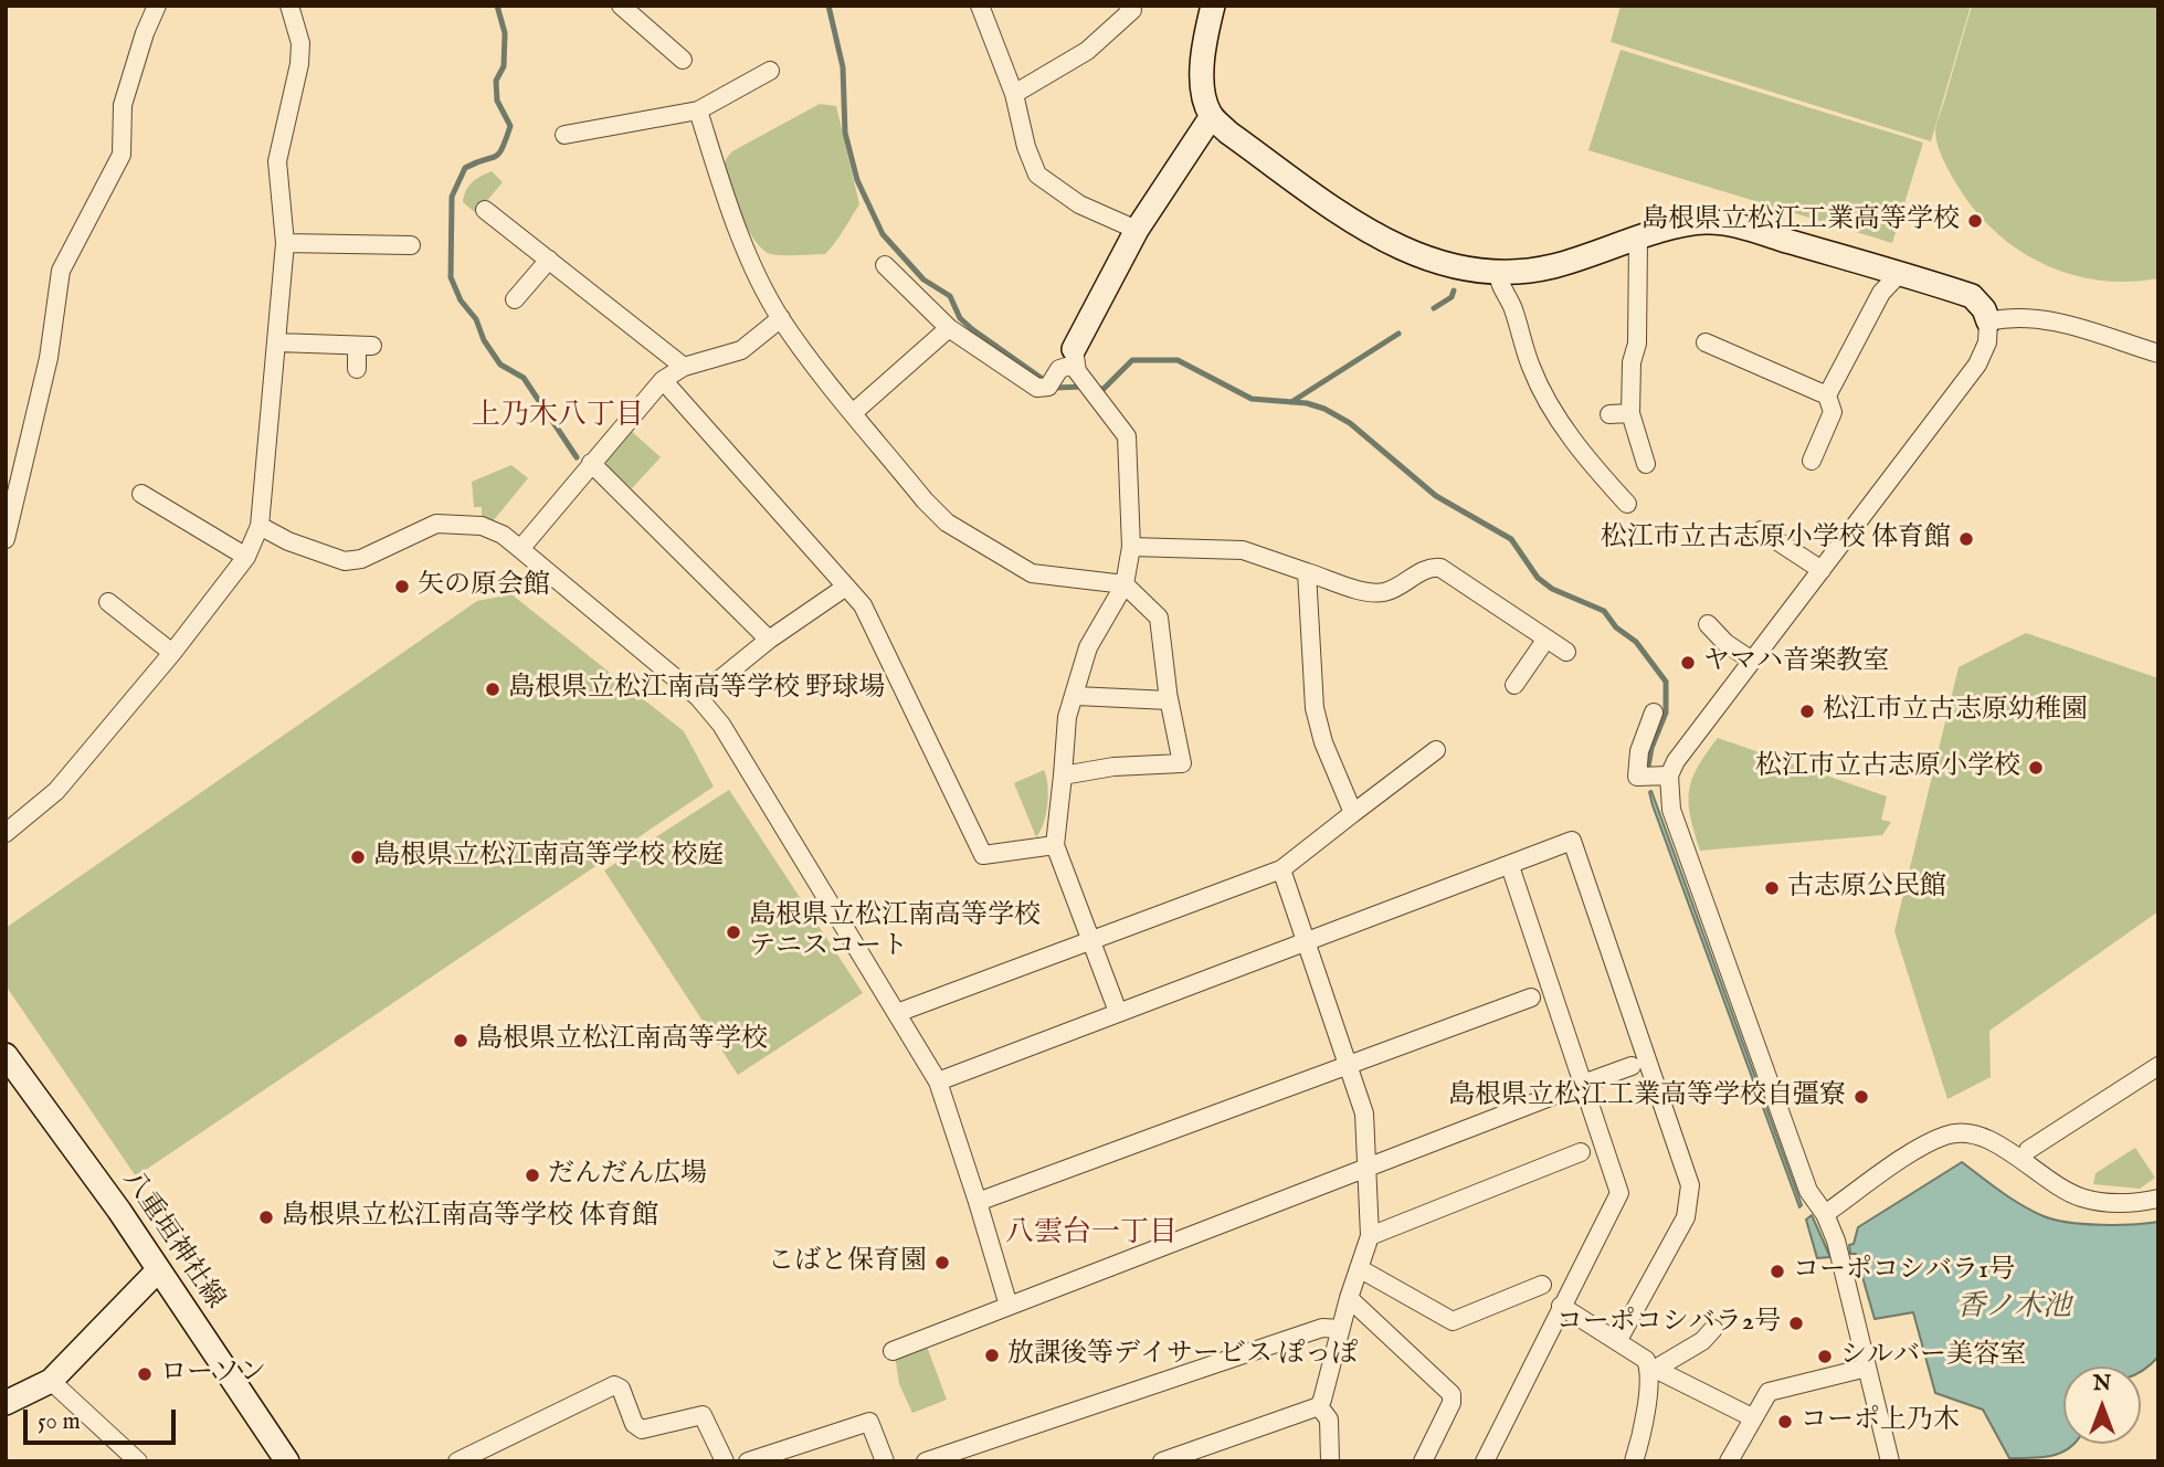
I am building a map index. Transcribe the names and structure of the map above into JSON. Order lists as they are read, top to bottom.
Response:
{
  "streets": {
    "street": ["八重垣神社線"]
  },
  "districts": ["上乃木八丁目", "八雲台一丁目"],
  "water": ["香ノ木池"],
  "places": [
    "島根県立松江工業高等学校",
    "松江市立古志原小学校 体育館",
    "矢の原会館",
    "ヤマハ音楽教室",
    "島根県立松江南高等学校 野球場",
    "松江市立古志原幼稚園",
    "松江市立古志原小学校",
    "島根県立松江南高等学校 校庭",
    "古志原公民館",
    "島根県立松江南高等学校 テニスコート",
    "島根県立松江南高等学校",
    "島根県立松江工業高等学校自彊寮",
    "だんだん広場",
    "島根県立松江南高等学校 体育館",
    "こばと保育園",
    "コーポコシバラ1号",
    "コーポコシバラ2号",
    "放課後等デイサービス ぽっぽ",
    "シルバー美容室",
    "ローソン",
    "コーポ上乃木"
  ],
  "scale_bar": "50 m",
  "north": "top"
}
